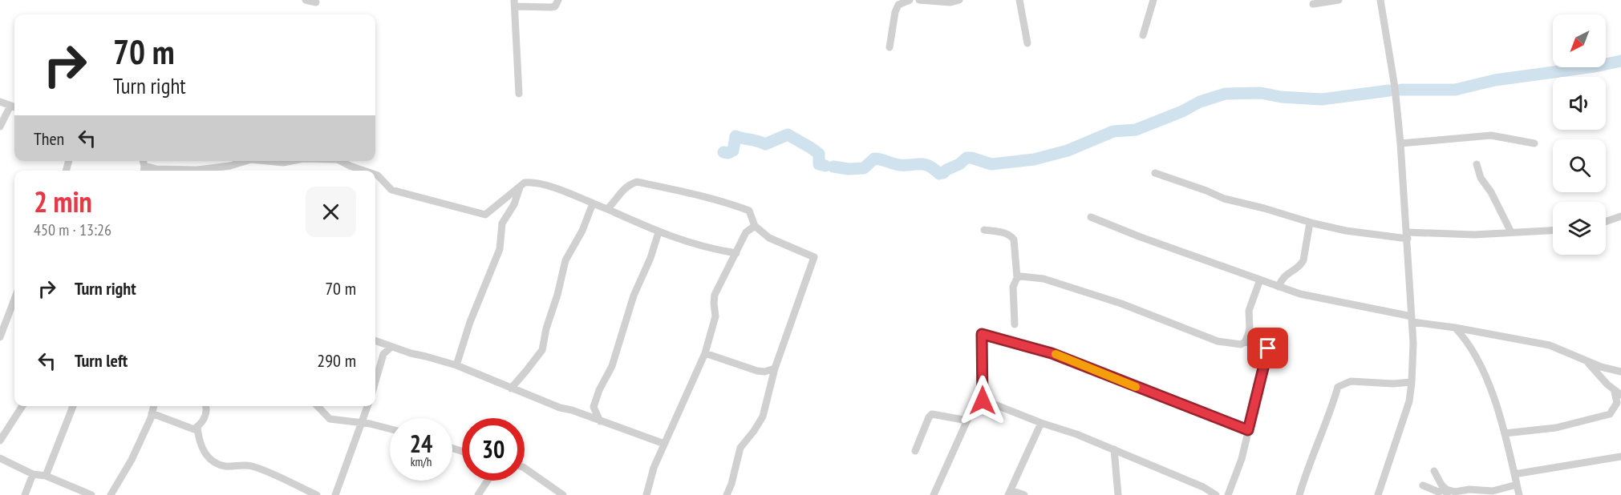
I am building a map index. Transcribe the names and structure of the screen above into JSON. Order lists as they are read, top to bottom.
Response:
{
  "north": "bottom left",
  "page": {
    "turn": ["70 m", "Turn right"],
    "then": "Then",
    "heading": ["2 min", "450 m · 13:26"],
    "list": [
      {
        "name": "Turn right",
        "value": "70 m"
      },
      {
        "name": "Turn left",
        "value": "290 m"
      }
    ],
    "speed": "24 km/h",
    "limit": "30"
  }
}
